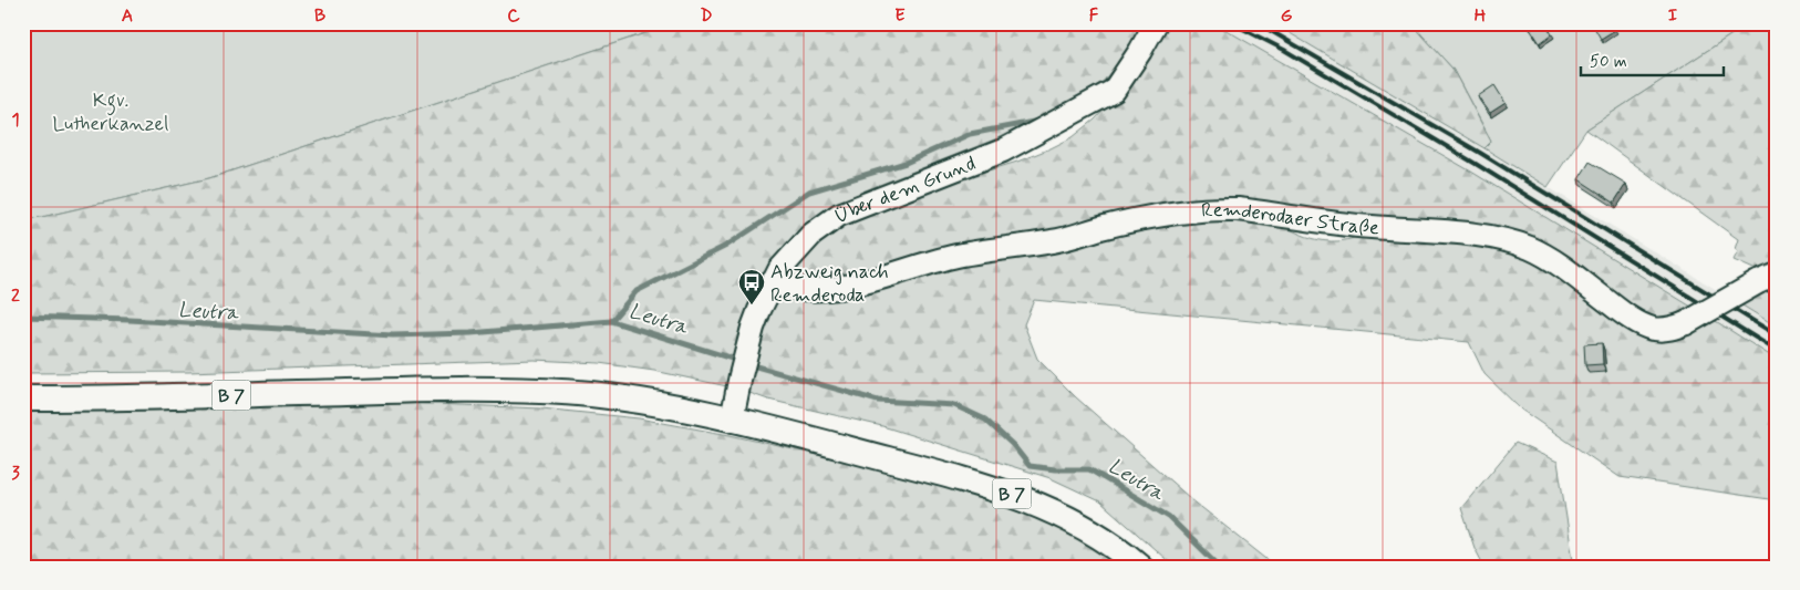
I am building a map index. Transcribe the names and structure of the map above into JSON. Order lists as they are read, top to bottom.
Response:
{
  "streets": {
    "main road": ["B 7"],
    "street": ["Über dem Grund", "Remderodaer Straße"]
  },
  "crossings": [
    ["Über dem Grund", "Remderodaer Straße"],
    ["Über dem Grund", "B 7"]
  ],
  "water": ["Leutra"],
  "parks": ["Kgv. Lutherkanzel"],
  "places": {
    "bus stop": ["Abzweig nach Remderoda"]
  },
  "scale_bar": "50 m",
  "grid": {
    "columns": [
      "A",
      "B",
      "C",
      "D",
      "E",
      "F",
      "G",
      "H",
      "I"
    ],
    "rows": ["1", "2", "3"]
  }
}
